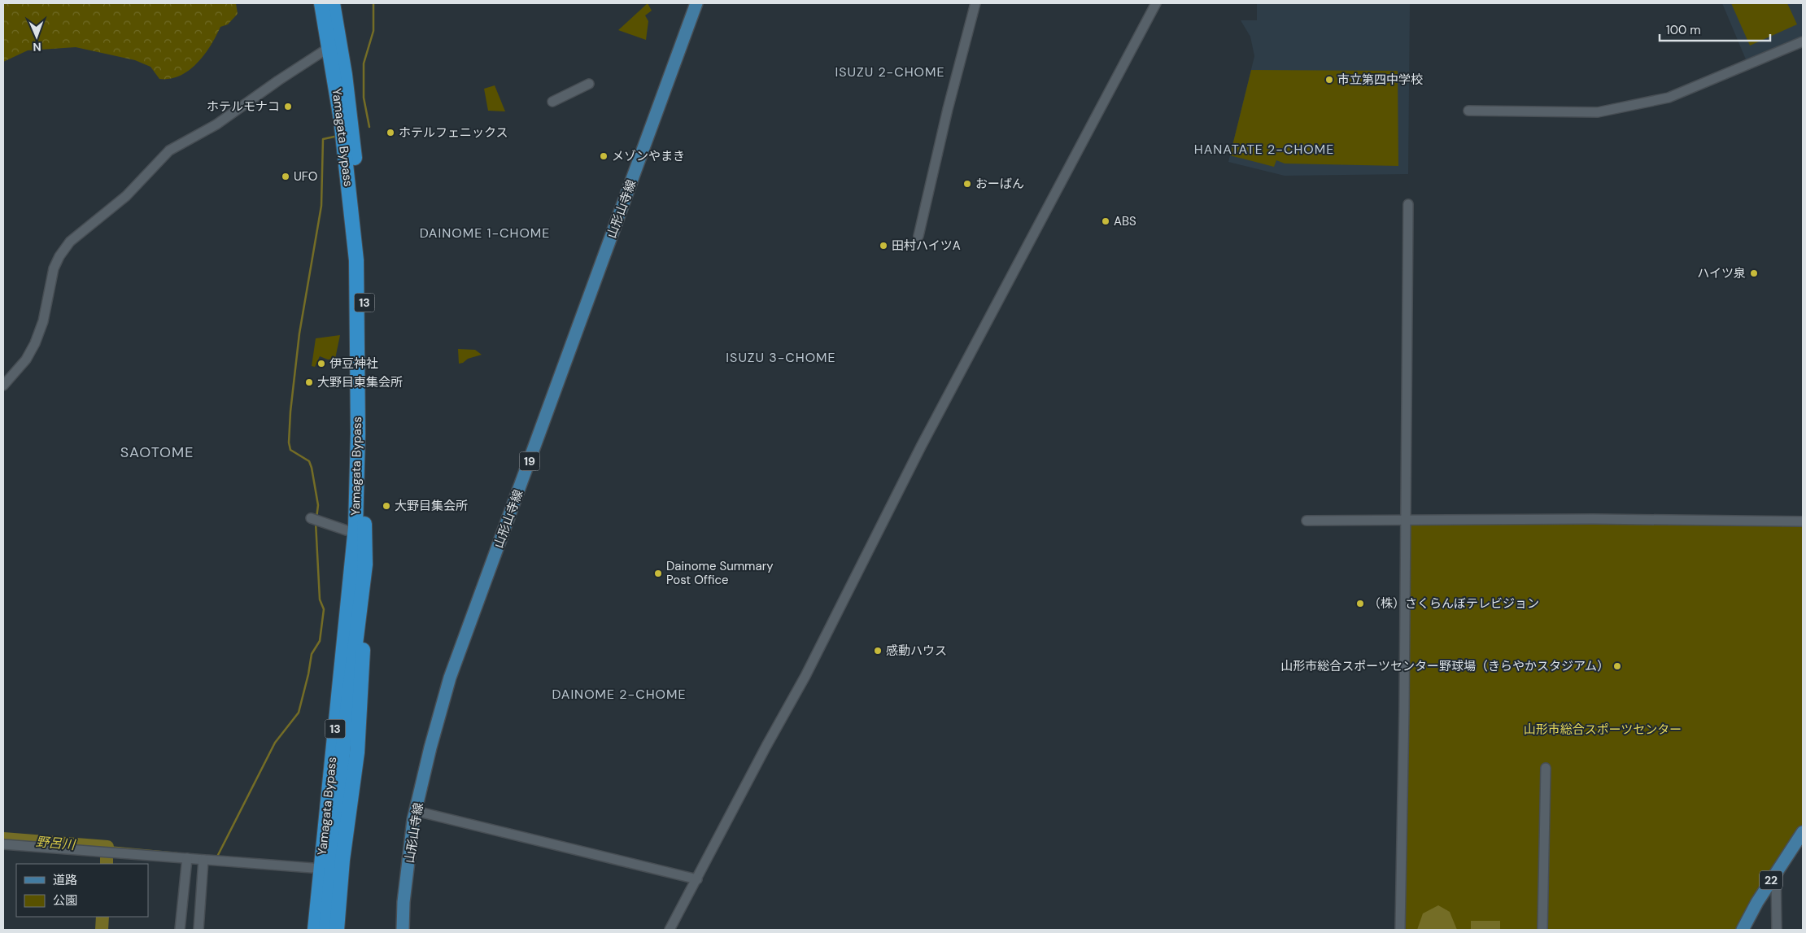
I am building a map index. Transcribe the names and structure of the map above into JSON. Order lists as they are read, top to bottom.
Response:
{
  "streets": {
    "highway": ["Yamagata Bypass", "13"],
    "main road": ["山形山寺線", "19", "22"]
  },
  "districts": [
    "ISUZU 2-CHOME",
    "HANATATE 2-CHOME",
    "DAINOME 1-CHOME",
    "ISUZU 3-CHOME",
    "SAOTOME",
    "DAINOME 2-CHOME"
  ],
  "water": ["野呂川"],
  "parks": ["山形市総合スポーツセンター"],
  "places": [
    "市立第四中学校",
    "ホテルモナコ",
    "ホテルフェニックス",
    "メゾンやまき",
    "UFO",
    "おーばん",
    "ABS",
    "田村ハイツA",
    "ハイツ泉",
    "伊豆神社",
    "大野目東集会所",
    "大野目集会所",
    "Dainome Summary Post Office",
    "（株）さくらんぼテレビジョン",
    "感動ハウス",
    "山形市総合スポーツセンター野球場（きらやかスタジアム）"
  ],
  "legend": ["道路", "公園"],
  "scale_bar": "100 m",
  "north": "bottom"
}
